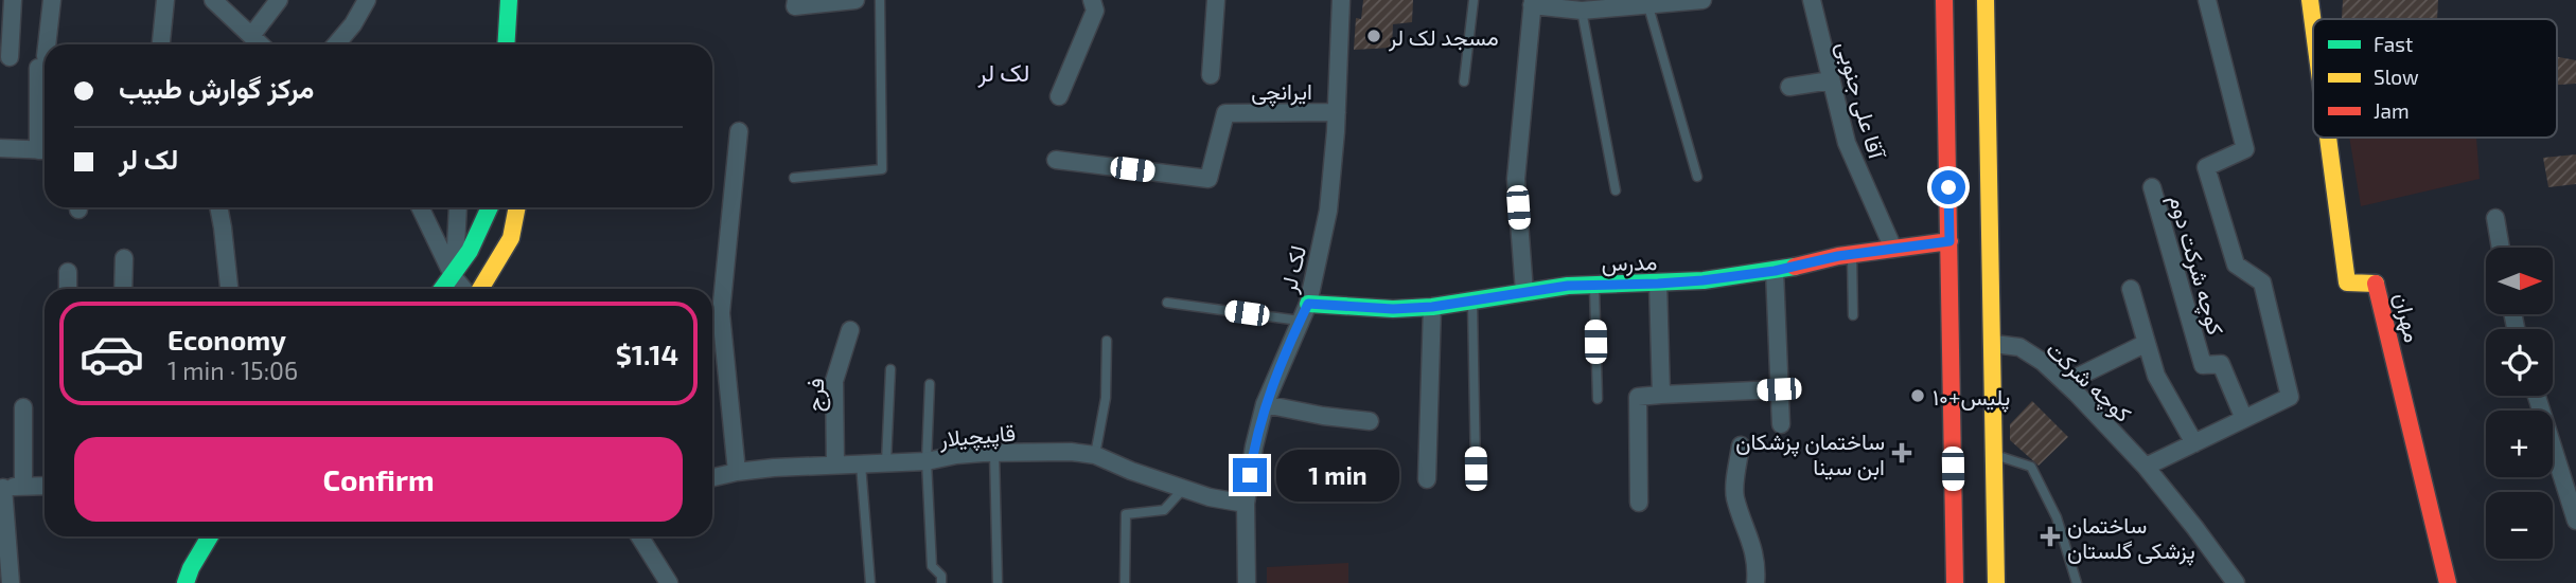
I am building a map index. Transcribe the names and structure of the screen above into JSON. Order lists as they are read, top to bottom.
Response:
{
  "streets": {
    "main road": ["مدرس", "مهران"],
    "street": [
      "ایرانچی",
      "آقا علی جنوبی",
      "کوچه شرکت دوم",
      "لک لر",
      "کوچه شرکت",
      "فرج",
      "قاپیچیلار"
    ]
  },
  "crossings": [
    ["ایرانچی", "لک لر"],
    ["آقا علی جنوبی", "مدرس"],
    ["مدرس", "لک لر"],
    ["لک لر", "قاپیچیلار"],
    ["فرج", "قاپیچیلار"]
  ],
  "districts": ["لک لر"],
  "places": {
    "other": ["مسجد لک لر", "پلیس+۱۰"],
    "health": ["ساختمان پزشکان ابن سینا", "ساختمان پزشکی گلستان"]
  },
  "legend": ["Fast", "Slow", "Jam"],
  "north": "right",
  "page": {
    "banner": ["مرکز گوارش طبیب", "لک لر"],
    "map_buttons": ["+", "−"],
    "list": [
      {
        "name": "Economy",
        "note": "1 min · 15:06",
        "value": "$1.14"
      }
    ],
    "buttons": "Confirm",
    "bubble": "1 min"
  }
}
